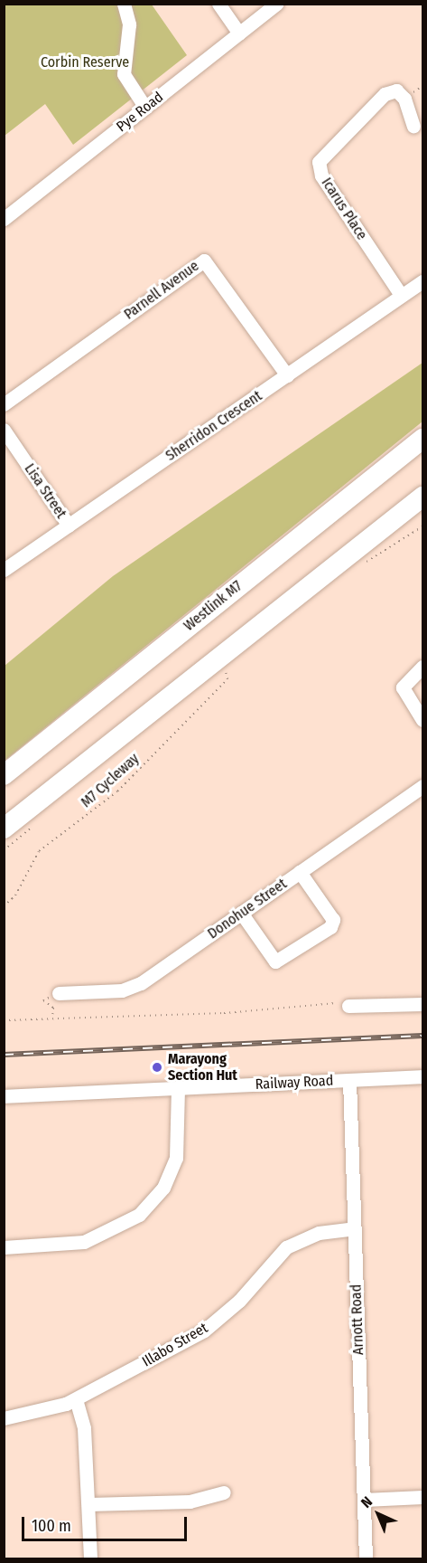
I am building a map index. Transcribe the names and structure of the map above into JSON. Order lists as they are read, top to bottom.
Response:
{
  "streets": {
    "highway": ["Westlink M7"],
    "street": [
      "Pye Road",
      "Icarus Place",
      "Parnell Avenue",
      "Sherridon Crescent",
      "Lisa Street",
      "Donohue Street",
      "Railway Road",
      "Arnott Road",
      "Illabo Street"
    ],
    "path": ["M7 Cycleway"]
  },
  "crossings": [
    ["Icarus Place", "Sherridon Crescent"],
    ["Parnell Avenue", "Sherridon Crescent"],
    ["Sherridon Crescent", "Lisa Street"],
    ["Railway Road", "Arnott Road"],
    ["Arnott Road", "Illabo Street"]
  ],
  "parks": ["Corbin Reserve"],
  "places": ["Marayong Section Hut"],
  "scale_bar": "100 m",
  "north": "top left"
}
